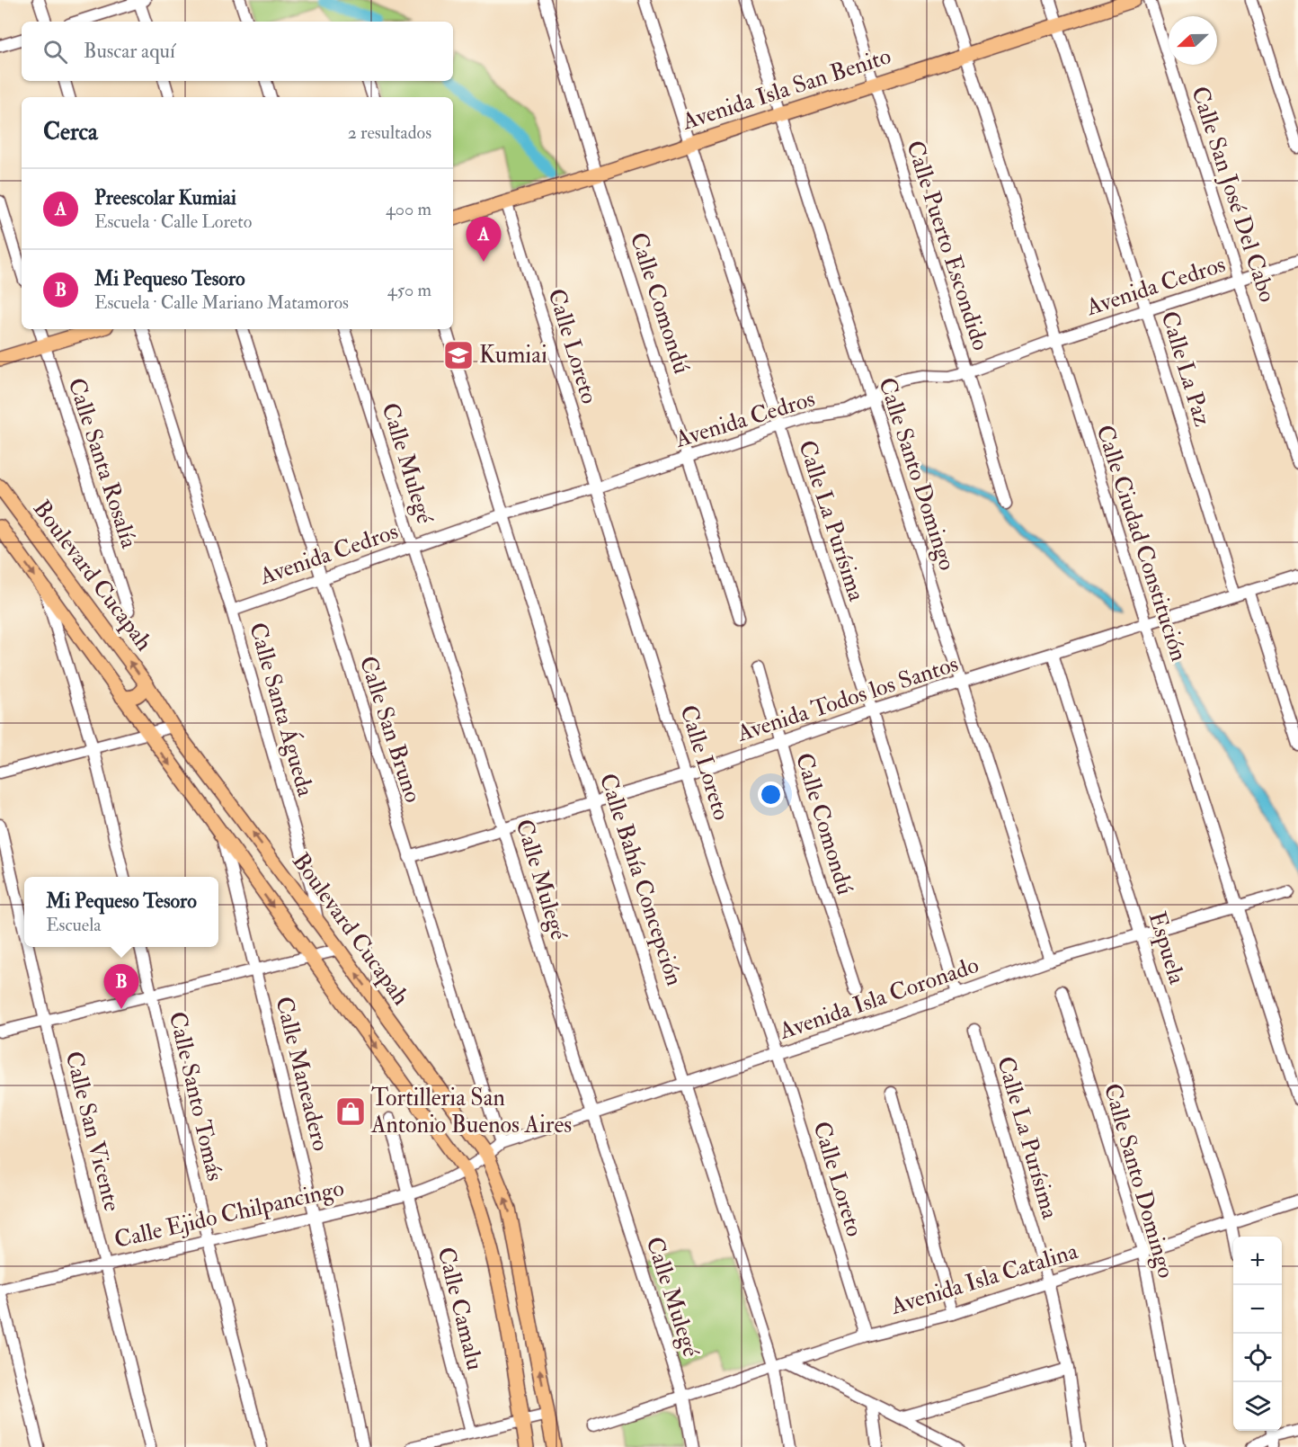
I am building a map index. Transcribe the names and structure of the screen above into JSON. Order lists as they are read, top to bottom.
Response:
{
  "streets": {
    "main road": ["Avenida Isla San Benito", "Boulevard Cucapah"],
    "street": [
      "Calle San José Del Cabo",
      "Calle Puerto Escondido",
      "Avenida Cedros",
      "Calle Comondú",
      "Calle Loreto",
      "Calle La Paz",
      "Calle Santa Rosalía",
      "Calle Mulegé",
      "Calle Santo Domingo",
      "Calle La Purísima",
      "Calle Ciudad Constitución",
      "Avenida Todos los Santos",
      "Calle Santa Águeda",
      "Calle San Bruno",
      "Calle Bahía Concepción",
      "Espuela",
      "Avenida Isla Coronado",
      "Calle Maneadero",
      "Calle Santo Tomás",
      "Calle San Vicente",
      "Calle Ejido Chilpancingo",
      "Avenida Isla Catalina",
      "Calle Camalu"
    ]
  },
  "crossings": [
    ["Avenida Isla San Benito", "Calle Puerto Escondido"],
    ["Avenida Isla San Benito", "Calle Comondú"],
    ["Avenida Isla San Benito", "Calle Loreto"],
    ["Avenida Isla San Benito", "Calle La Paz"],
    ["Avenida Isla San Benito", "Calle Santo Domingo"],
    ["Avenida Isla San Benito", "Calle La Purísima"],
    ["Avenida Isla San Benito", "Calle Ciudad Constitución"],
    ["Calle San José Del Cabo", "Avenida Cedros"],
    ["Calle Puerto Escondido", "Avenida Cedros"],
    ["Avenida Cedros", "Calle Comondú"],
    ["Avenida Cedros", "Calle Loreto"],
    ["Avenida Cedros", "Calle La Paz"],
    ["Avenida Cedros", "Calle Mulegé"],
    ["Avenida Cedros", "Calle Santo Domingo"],
    ["Avenida Cedros", "Calle La Purísima"],
    ["Avenida Cedros", "Calle Ciudad Constitución"],
    ["Avenida Cedros", "Calle Santa Águeda"],
    ["Avenida Cedros", "Calle San Bruno"],
    ["Avenida Cedros", "Calle Bahía Concepción"],
    ["Calle Comondú", "Avenida Todos los Santos"],
    ["Calle Loreto", "Avenida Todos los Santos"],
    ["Calle Loreto", "Avenida Isla Coronado"],
    ["Calle Loreto", "Avenida Isla Catalina"],
    ["Calle La Paz", "Avenida Todos los Santos"],
    ["Calle Mulegé", "Avenida Todos los Santos"],
    ["Calle Mulegé", "Avenida Isla Coronado"],
    ["Calle Mulegé", "Avenida Isla Catalina"],
    ["Calle Santo Domingo", "Avenida Todos los Santos"],
    ["Calle Santo Domingo", "Avenida Isla Coronado"],
    ["Calle Santo Domingo", "Avenida Isla Catalina"],
    ["Calle La Purísima", "Avenida Todos los Santos"],
    ["Calle La Purísima", "Avenida Isla Coronado"],
    ["Calle La Purísima", "Avenida Isla Catalina"],
    ["Calle Ciudad Constitución", "Avenida Todos los Santos"],
    ["Calle Ciudad Constitución", "Avenida Isla Coronado"],
    ["Boulevard Cucapah", "Calle Santa Águeda"],
    ["Boulevard Cucapah", "Avenida Isla Coronado"],
    ["Boulevard Cucapah", "Calle Maneadero"],
    ["Boulevard Cucapah", "Calle Ejido Chilpancingo"],
    ["Avenida Todos los Santos", "Calle San Bruno"],
    ["Avenida Todos los Santos", "Calle Bahía Concepción"],
    ["Avenida Todos los Santos", "Espuela"],
    ["Calle San Bruno", "Avenida Isla Coronado"],
    ["Calle Bahía Concepción", "Avenida Isla Coronado"],
    ["Calle Bahía Concepción", "Avenida Isla Catalina"],
    ["Espuela", "Avenida Isla Coronado"],
    ["Espuela", "Avenida Isla Catalina"],
    ["Avenida Isla Coronado", "Calle Ejido Chilpancingo"],
    ["Calle Maneadero", "Calle Ejido Chilpancingo"],
    ["Calle Santo Tomás", "Calle Ejido Chilpancingo"],
    ["Calle San Vicente", "Calle Ejido Chilpancingo"],
    ["Calle Ejido Chilpancingo", "Calle Camalu"]
  ],
  "places": {
    "school or university": ["Kumiai"],
    "shop": ["Tortilleria San Antonio Buenos Aires"]
  },
  "north": "left",
  "page": {
    "search": "Buscar aquí",
    "heading": ["Cerca", "2 resultados"],
    "list": [
      {
        "mark": "A",
        "name": "Preescolar Kumiai",
        "note": "Escuela · Calle Loreto",
        "value": "400 m"
      },
      {
        "mark": "B",
        "name": "Mi Pequeso Tesoro",
        "note": "Escuela · Calle Mariano Matamoros",
        "value": "450 m"
      }
    ],
    "pins": ["A", "B"],
    "popup": ["Mi Pequeso Tesoro", "Escuela"],
    "map_buttons": ["+", "−"]
  }
}
